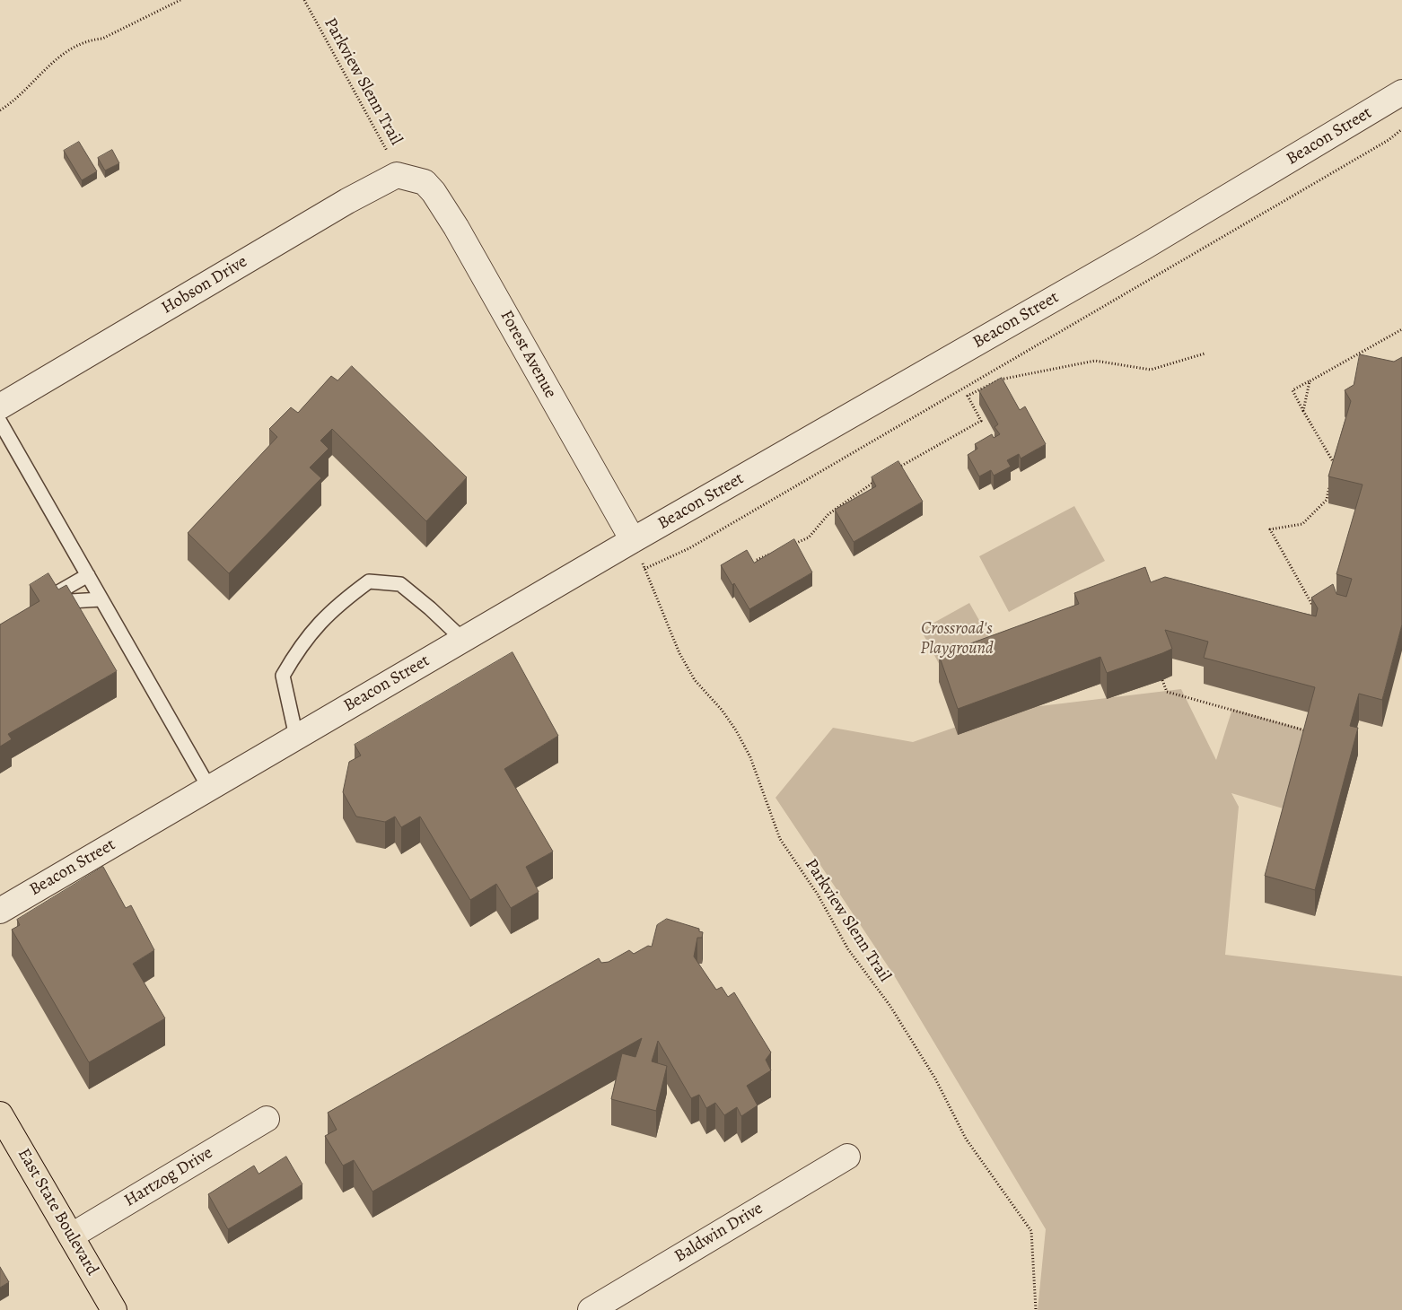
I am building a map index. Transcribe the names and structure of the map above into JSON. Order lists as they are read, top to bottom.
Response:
{
  "streets": {
    "main road": ["East State Boulevard"],
    "street": [
      "Beacon Street",
      "Hobson Drive",
      "Forest Avenue",
      "Hartzog Drive",
      "Baldwin Drive"
    ],
    "path": ["Parkview Slenn Trail"]
  },
  "crossings": [
    ["Parkview Slenn Trail", "Beacon Street"],
    ["Parkview Slenn Trail", "Hobson Drive"],
    ["Parkview Slenn Trail", "Forest Avenue"],
    ["Beacon Street", "Forest Avenue"],
    ["Hobson Drive", "Forest Avenue"],
    ["Hartzog Drive", "East State Boulevard"]
  ],
  "parks": ["Crossroad's Playground"]
}
